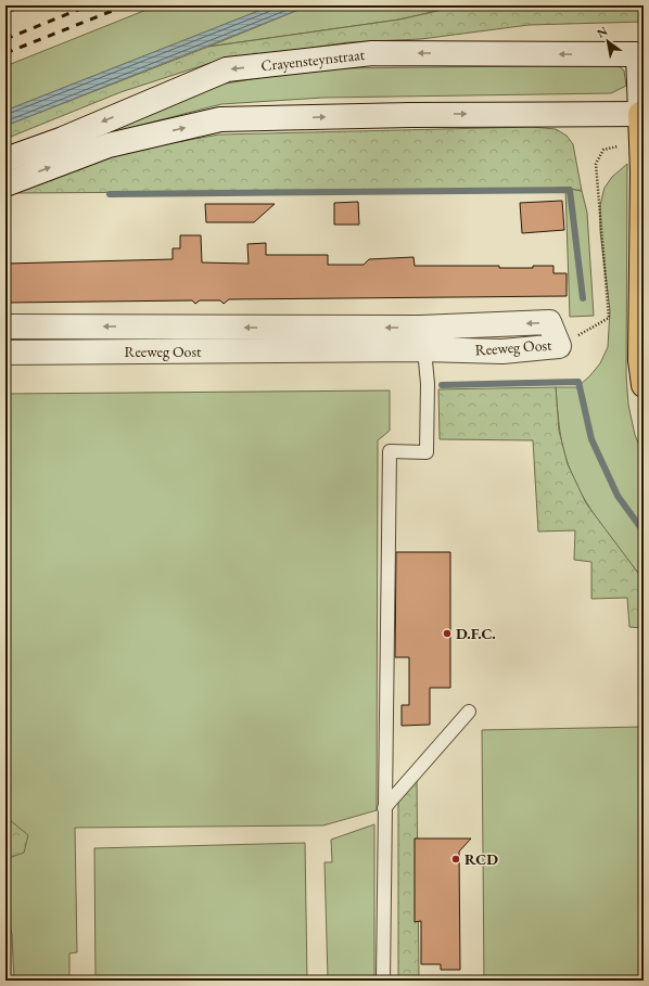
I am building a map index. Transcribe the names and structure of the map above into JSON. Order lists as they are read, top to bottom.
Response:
{
  "streets": {
    "main road": ["Crayensteynstraat", "Reeweg Oost"]
  },
  "places": ["D.F.C.", "RCD"],
  "north": "top left"
}
